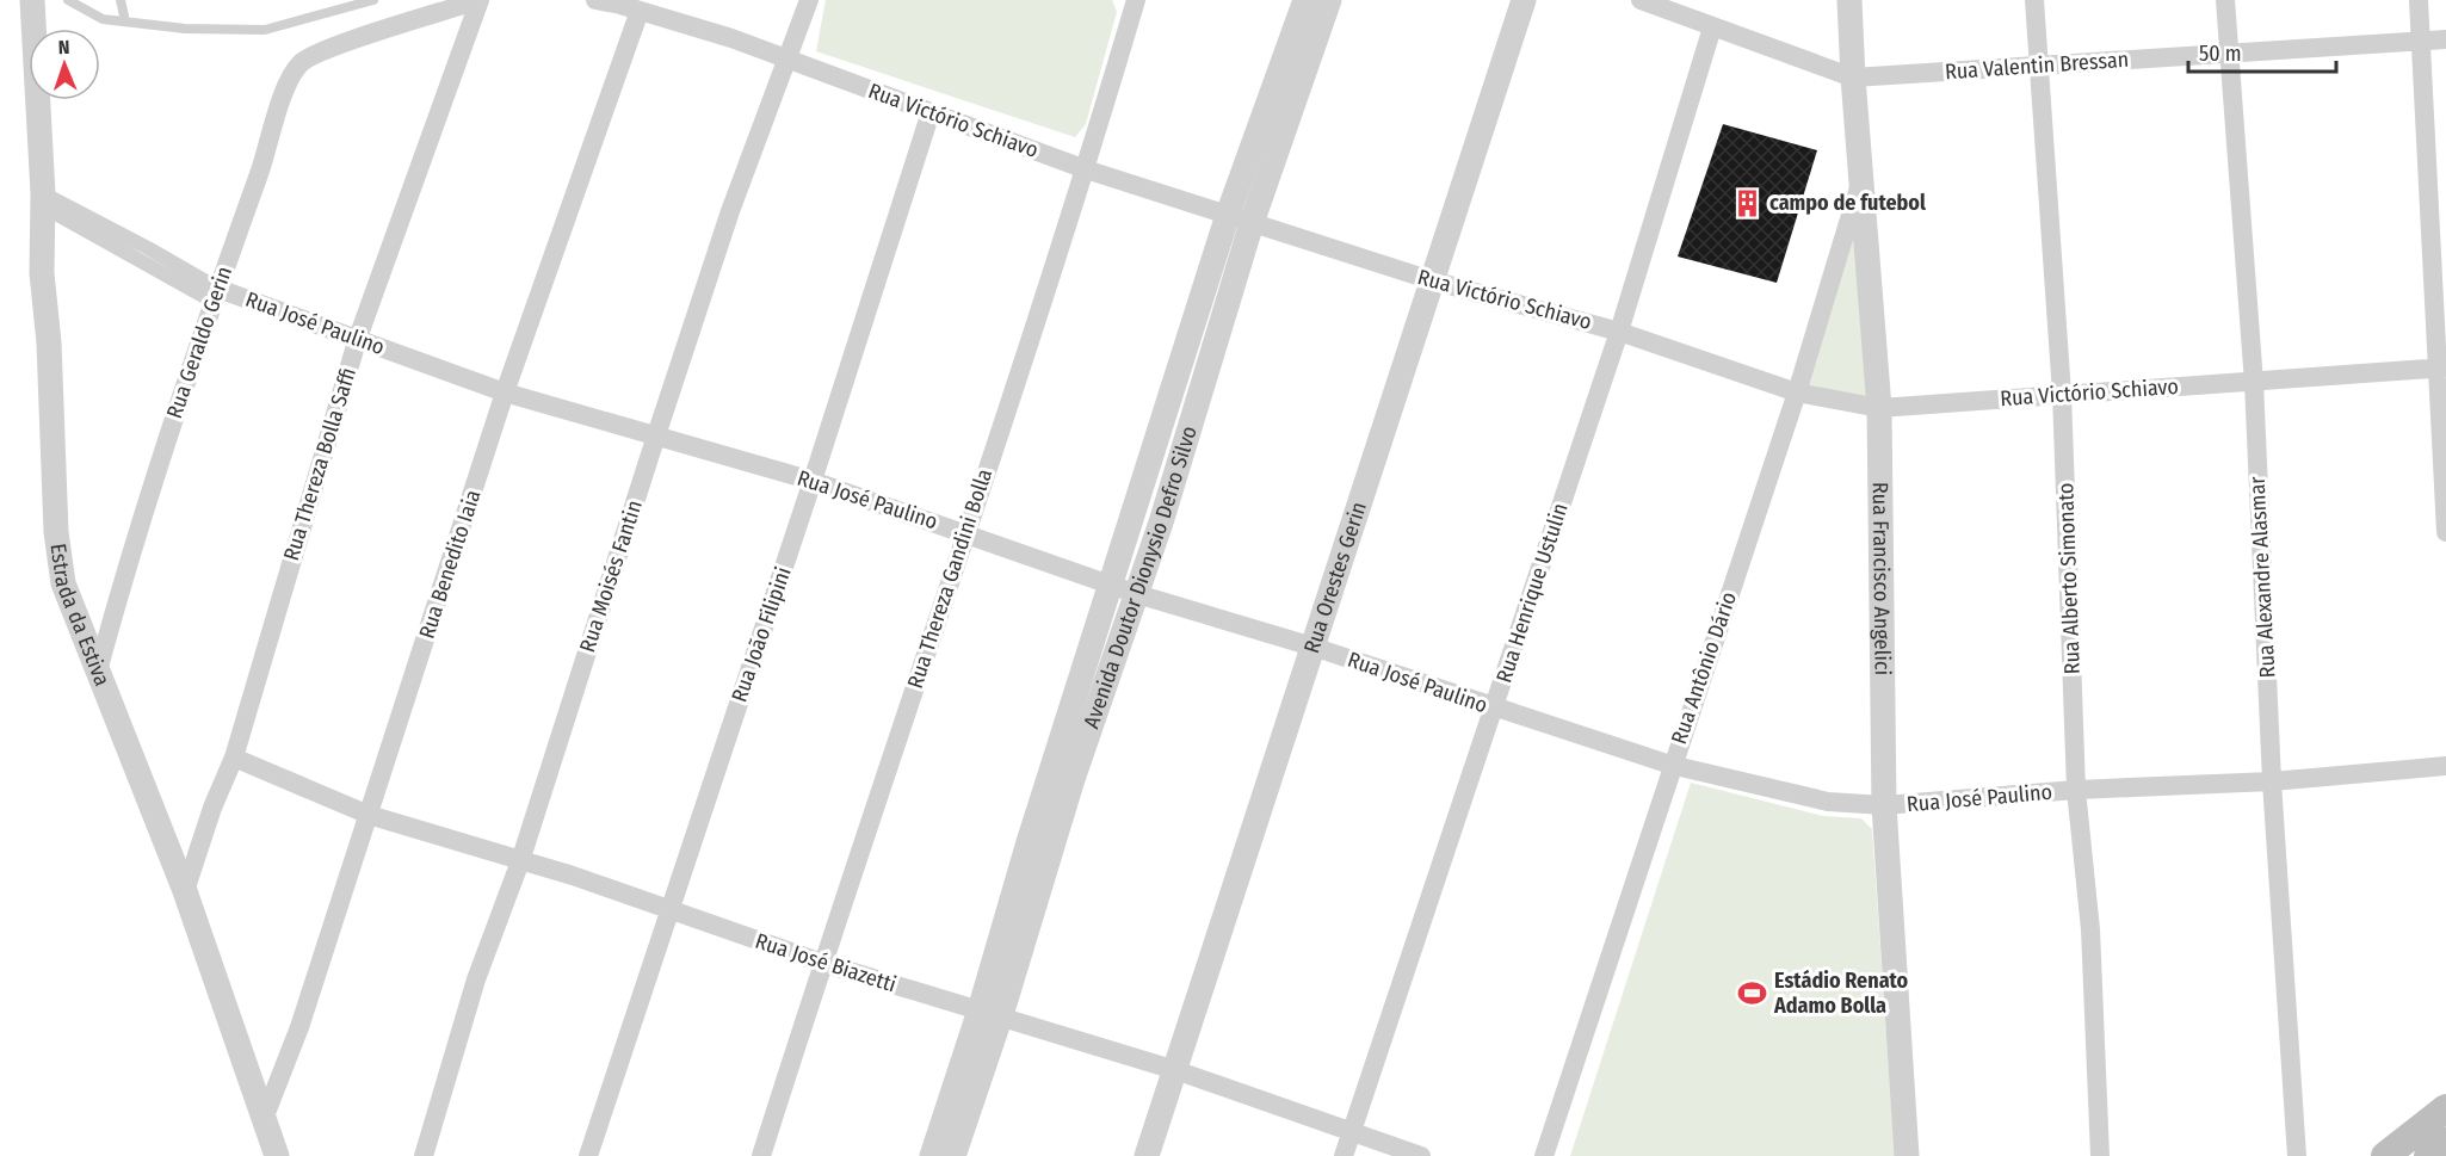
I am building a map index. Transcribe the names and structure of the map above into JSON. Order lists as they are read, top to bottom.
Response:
{
  "streets": {
    "street": [
      "Rua Valentin Bressan",
      "Rua Victório Schiavo",
      "Rua José Paulino",
      "Rua Geraldo Gerin",
      "Rua Thereza Bolla Saffi",
      "Rua Benedito Iaia",
      "Rua Moisés Fantin",
      "Avenida Doutor Dionysio Defro Silvo",
      "Rua Orestes Gerin",
      "Rua Francisco Angelici",
      "Rua Alexandre Alasmar",
      "Rua Thereza Gandini Bolla",
      "Rua Alberto Simonato",
      "Rua Henrique Ustulin",
      "Estrada da Estiva",
      "Rua João Filipini",
      "Rua Antônio Dário",
      "Rua José Biazetti"
    ]
  },
  "crossings": [
    ["Rua Valentin Bressan", "Rua Francisco Angelici"],
    ["Rua Valentin Bressan", "Rua Alexandre Alasmar"],
    ["Rua Valentin Bressan", "Rua Alberto Simonato"],
    ["Rua Valentin Bressan", "Rua Henrique Ustulin"],
    ["Rua Victório Schiavo", "Rua Benedito Iaia"],
    ["Rua Victório Schiavo", "Rua Moisés Fantin"],
    ["Rua Victório Schiavo", "Avenida Doutor Dionysio Defro Silvo"],
    ["Rua Victório Schiavo", "Rua Orestes Gerin"],
    ["Rua Victório Schiavo", "Rua Francisco Angelici"],
    ["Rua Victório Schiavo", "Rua Alexandre Alasmar"],
    ["Rua Victório Schiavo", "Rua Thereza Gandini Bolla"],
    ["Rua Victório Schiavo", "Rua Alberto Simonato"],
    ["Rua Victório Schiavo", "Rua Henrique Ustulin"],
    ["Rua Victório Schiavo", "Rua João Filipini"],
    ["Rua Victório Schiavo", "Rua Antônio Dário"],
    ["Rua José Paulino", "Rua Geraldo Gerin"],
    ["Rua José Paulino", "Rua Thereza Bolla Saffi"],
    ["Rua José Paulino", "Rua Benedito Iaia"],
    ["Rua José Paulino", "Rua Moisés Fantin"],
    ["Rua José Paulino", "Avenida Doutor Dionysio Defro Silvo"],
    ["Rua José Paulino", "Rua Orestes Gerin"],
    ["Rua José Paulino", "Rua Francisco Angelici"],
    ["Rua José Paulino", "Rua Alexandre Alasmar"],
    ["Rua José Paulino", "Rua Thereza Gandini Bolla"],
    ["Rua José Paulino", "Rua Alberto Simonato"],
    ["Rua José Paulino", "Rua Henrique Ustulin"],
    ["Rua José Paulino", "Rua João Filipini"],
    ["Rua José Paulino", "Rua Antônio Dário"],
    ["Rua Geraldo Gerin", "Rua Thereza Bolla Saffi"],
    ["Rua Geraldo Gerin", "Estrada da Estiva"],
    ["Rua Thereza Bolla Saffi", "Estrada da Estiva"],
    ["Rua Thereza Bolla Saffi", "Rua José Biazetti"],
    ["Rua Benedito Iaia", "Estrada da Estiva"],
    ["Rua Benedito Iaia", "Rua José Biazetti"],
    ["Rua Moisés Fantin", "Rua José Biazetti"],
    ["Avenida Doutor Dionysio Defro Silvo", "Rua José Biazetti"],
    ["Rua Orestes Gerin", "Rua José Biazetti"],
    ["Rua Francisco Angelici", "Rua Antônio Dário"],
    ["Rua Thereza Gandini Bolla", "Rua José Biazetti"],
    ["Rua Henrique Ustulin", "Rua José Biazetti"],
    ["Rua João Filipini", "Rua José Biazetti"]
  ],
  "places": {
    "building": ["campo de futebol"],
    "sports": ["Estádio Renato Adamo Bolla"]
  },
  "scale_bar": "50 m",
  "north": "top"
}
